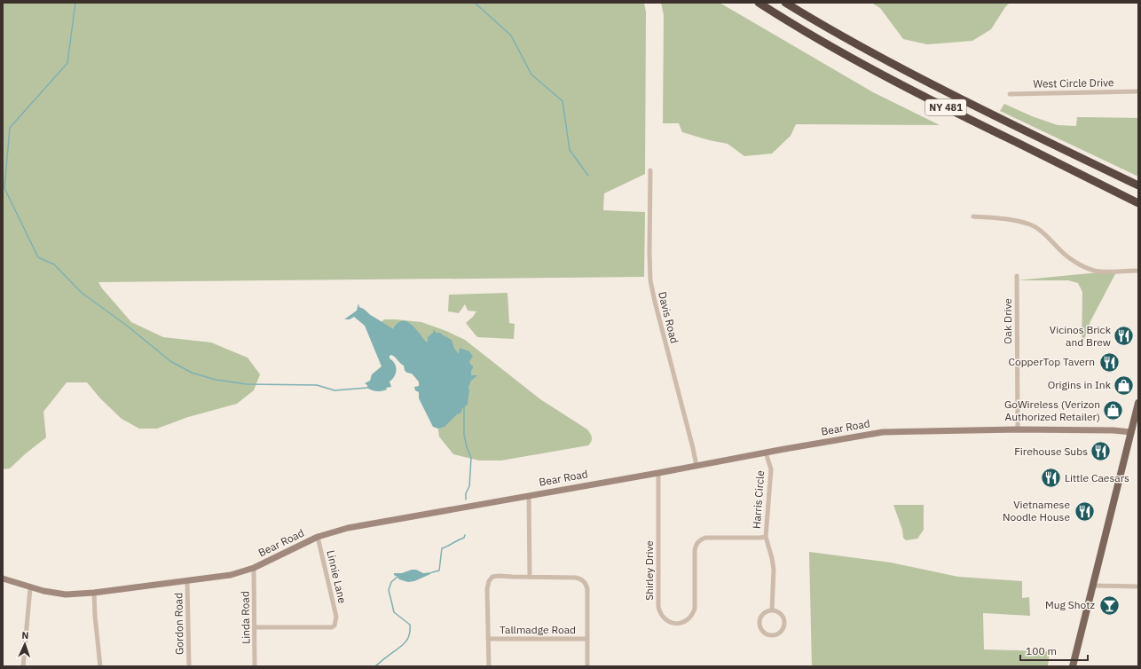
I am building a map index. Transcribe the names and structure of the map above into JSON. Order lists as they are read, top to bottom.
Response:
{
  "streets": {
    "highway": ["NY 481"],
    "main road": ["Bear Road"],
    "street": [
      "West Circle Drive",
      "Davis Road",
      "Oak Drive",
      "Harris Circle",
      "Shirley Drive",
      "Linnie Lane",
      "Linda Road",
      "Gordon Road",
      "Tallmadge Road"
    ]
  },
  "crossings": [
    ["Davis Road", "Bear Road"],
    ["Oak Drive", "Bear Road"],
    ["Bear Road", "Harris Circle"],
    ["Bear Road", "Shirley Drive"],
    ["Bear Road", "Linnie Lane"],
    ["Bear Road", "Linda Road"],
    ["Bear Road", "Gordon Road"],
    ["Harris Circle", "Shirley Drive"],
    ["Linnie Lane", "Linda Road"]
  ],
  "places": {
    "restaurant": [
      "Vicinos Brick and Brew",
      "CopperTop Tavern",
      "Firehouse Subs",
      "Little Caesars",
      "Vietnamese Noodle House"
    ],
    "shop": ["Origins in Ink", "GoWireless (Verizon Authorized Retailer)"],
    "bar": ["Mug Shotz"]
  },
  "scale_bar": "100 m",
  "north": "top"
}
